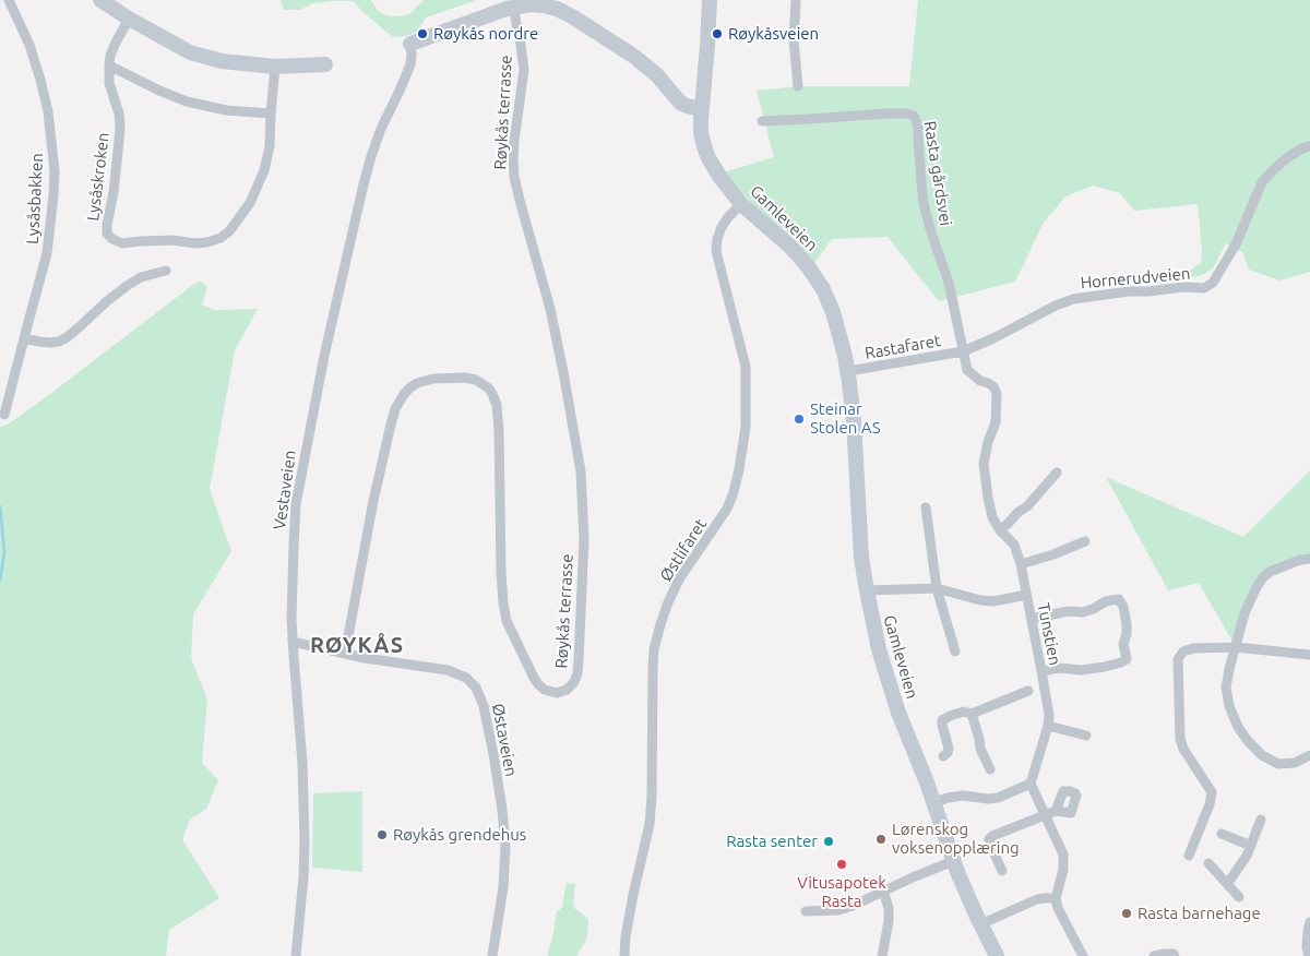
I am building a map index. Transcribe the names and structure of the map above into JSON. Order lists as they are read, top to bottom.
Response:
{
  "streets": {
    "main road": ["Gamleveien"],
    "street": [
      "Røykås terrasse",
      "Rasta gårdsvei",
      "Lysåskroken",
      "Lysåsbakken",
      "Hornerudveien",
      "Rastafaret",
      "Vestaveien",
      "Østlifaret",
      "Tunstien",
      "Østaveien"
    ]
  },
  "crossings": [
    ["Røykås terrasse", "Østaveien"],
    ["Rasta gårdsvei", "Hornerudveien"],
    ["Rasta gårdsvei", "Rastafaret"],
    ["Rasta gårdsvei", "Tunstien"],
    ["Gamleveien", "Rastafaret"],
    ["Gamleveien", "Østlifaret"],
    ["Hornerudveien", "Rastafaret"],
    ["Hornerudveien", "Tunstien"],
    ["Rastafaret", "Tunstien"],
    ["Vestaveien", "Østaveien"]
  ],
  "districts": ["RØYKÅS"],
  "places": [
    "Røykås nordre",
    "Røykåsveien",
    "Steinar Stolen AS",
    "Røykås grendehus",
    "Lørenskog voksenopplæring",
    "Rasta senter",
    "Vitusapotek Rasta",
    "Rasta barnehage"
  ]
}
